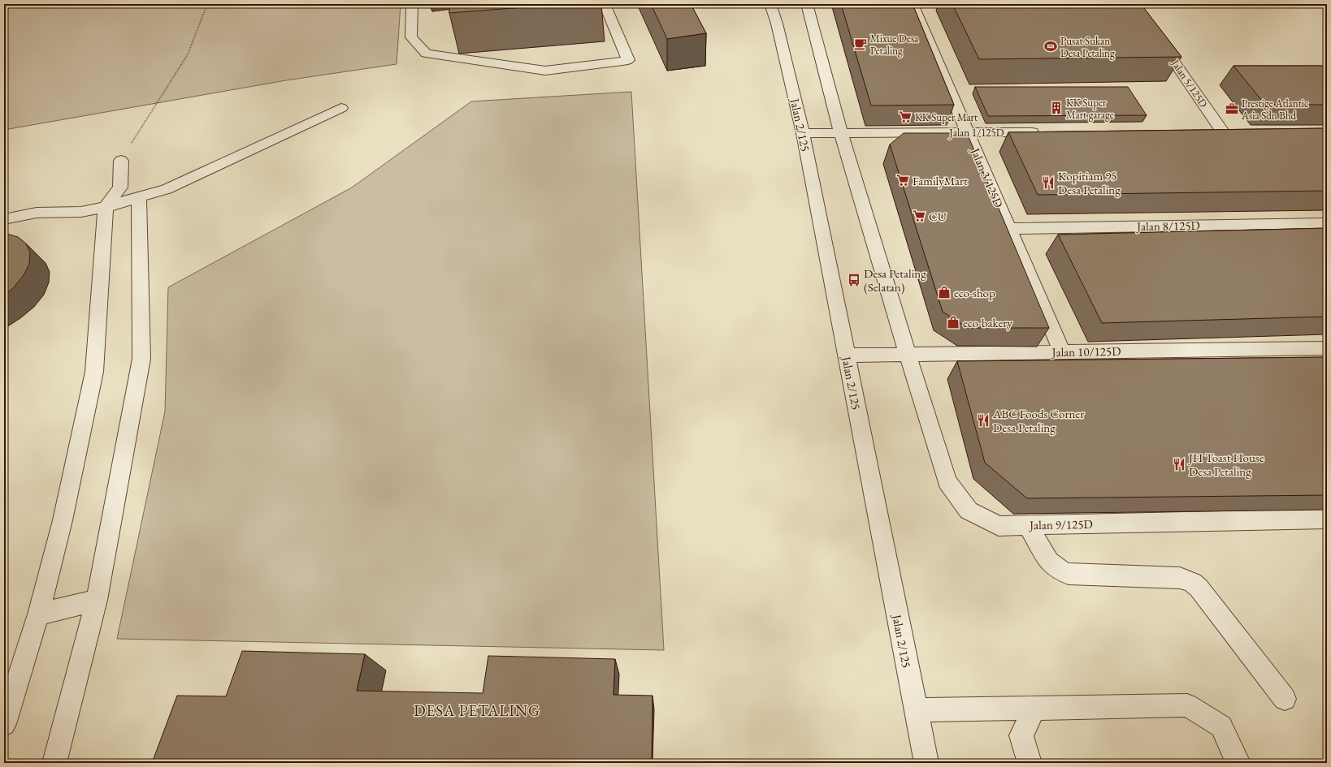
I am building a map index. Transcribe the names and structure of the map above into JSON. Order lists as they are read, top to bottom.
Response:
{
  "streets": {
    "street": [
      "Jalan 5/125D",
      "Jalan 2/125",
      "Jalan 1/125D",
      "Jalan 3/125D",
      "Jalan 8/125D",
      "Jalan 10/125D",
      "Jalan 9/125D"
    ]
  },
  "crossings": [
    ["Jalan 2/125", "Jalan 1/125D"],
    ["Jalan 2/125", "Jalan 10/125D"],
    ["Jalan 1/125D", "Jalan 3/125D"],
    ["Jalan 3/125D", "Jalan 8/125D"],
    ["Jalan 3/125D", "Jalan 10/125D"],
    ["Jalan 10/125D", "Jalan 9/125D"]
  ],
  "districts": ["DESA PETALING"],
  "places": {
    "cafe": ["Mixue Desa Petaling"],
    "sports": ["Pusat Sukan Desa Petaling"],
    "building": ["KK Super Mart garage"],
    "office": ["Prestige Atlantic Asia Sdn Bhd"],
    "supermarket": ["KK Super Mart", "FamilyMart", "CU"],
    "restaurant": ["Kopitiam 95 Desa Petaling", "ABC Foods Corner Desa Petaling", "JH Toast House Desa Petaling"],
    "bus stop": ["Desa Petaling (Selatan)"],
    "shop": ["eco-shop", "eco-bakery"]
  }
}
